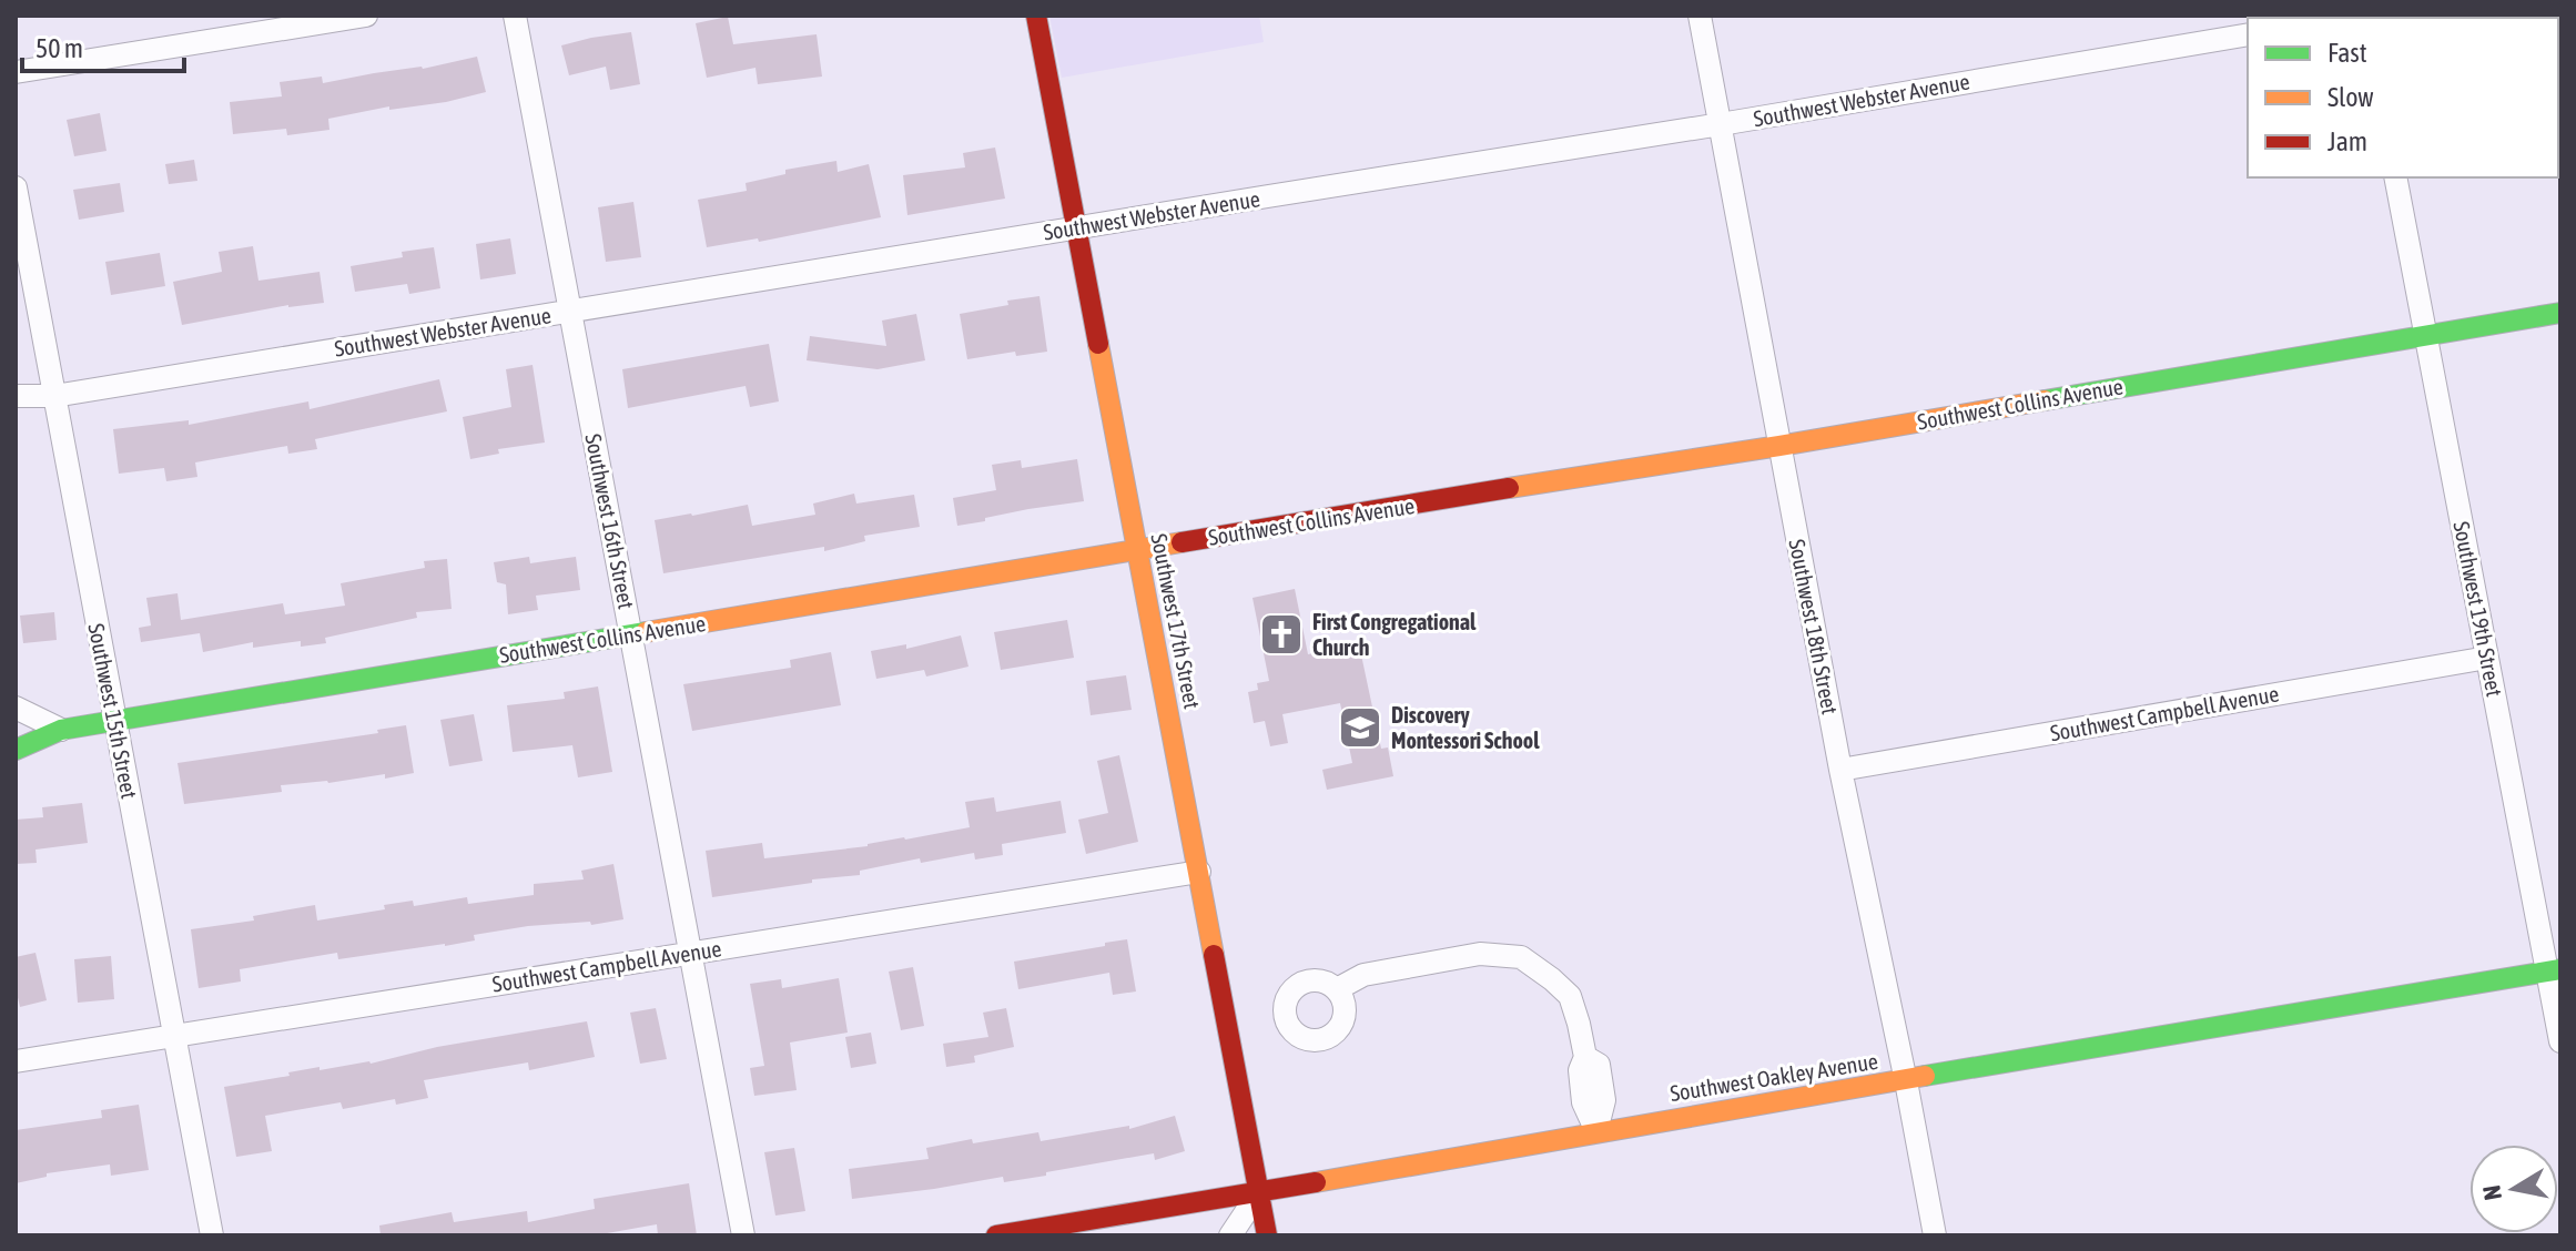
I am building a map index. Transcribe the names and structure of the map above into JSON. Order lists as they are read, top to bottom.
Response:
{
  "streets": {
    "street": [
      "Southwest Webster Avenue",
      "Southwest Collins Avenue",
      "Southwest 16th Street",
      "Southwest 19th Street",
      "Southwest 17th Street",
      "Southwest 18th Street",
      "Southwest 15th Street",
      "Southwest Campbell Avenue",
      "Southwest Oakley Avenue"
    ]
  },
  "crossings": [
    ["Southwest Webster Avenue", "Southwest 16th Street"],
    ["Southwest Webster Avenue", "Southwest 17th Street"],
    ["Southwest Webster Avenue", "Southwest 18th Street"],
    ["Southwest Webster Avenue", "Southwest 15th Street"],
    ["Southwest Collins Avenue", "Southwest 16th Street"],
    ["Southwest Collins Avenue", "Southwest 19th Street"],
    ["Southwest Collins Avenue", "Southwest 17th Street"],
    ["Southwest Collins Avenue", "Southwest 18th Street"],
    ["Southwest Collins Avenue", "Southwest 15th Street"],
    ["Southwest 16th Street", "Southwest Campbell Avenue"],
    ["Southwest 19th Street", "Southwest Campbell Avenue"],
    ["Southwest 19th Street", "Southwest Oakley Avenue"],
    ["Southwest 17th Street", "Southwest Campbell Avenue"],
    ["Southwest 17th Street", "Southwest Oakley Avenue"],
    ["Southwest 18th Street", "Southwest Campbell Avenue"],
    ["Southwest 18th Street", "Southwest Oakley Avenue"],
    ["Southwest 15th Street", "Southwest Campbell Avenue"]
  ],
  "places": {
    "church": ["First Congregational Church"],
    "school or university": ["Discovery Montessori School"]
  },
  "legend": ["Fast", "Slow", "Jam"],
  "scale_bar": "50 m",
  "north": "left"
}
